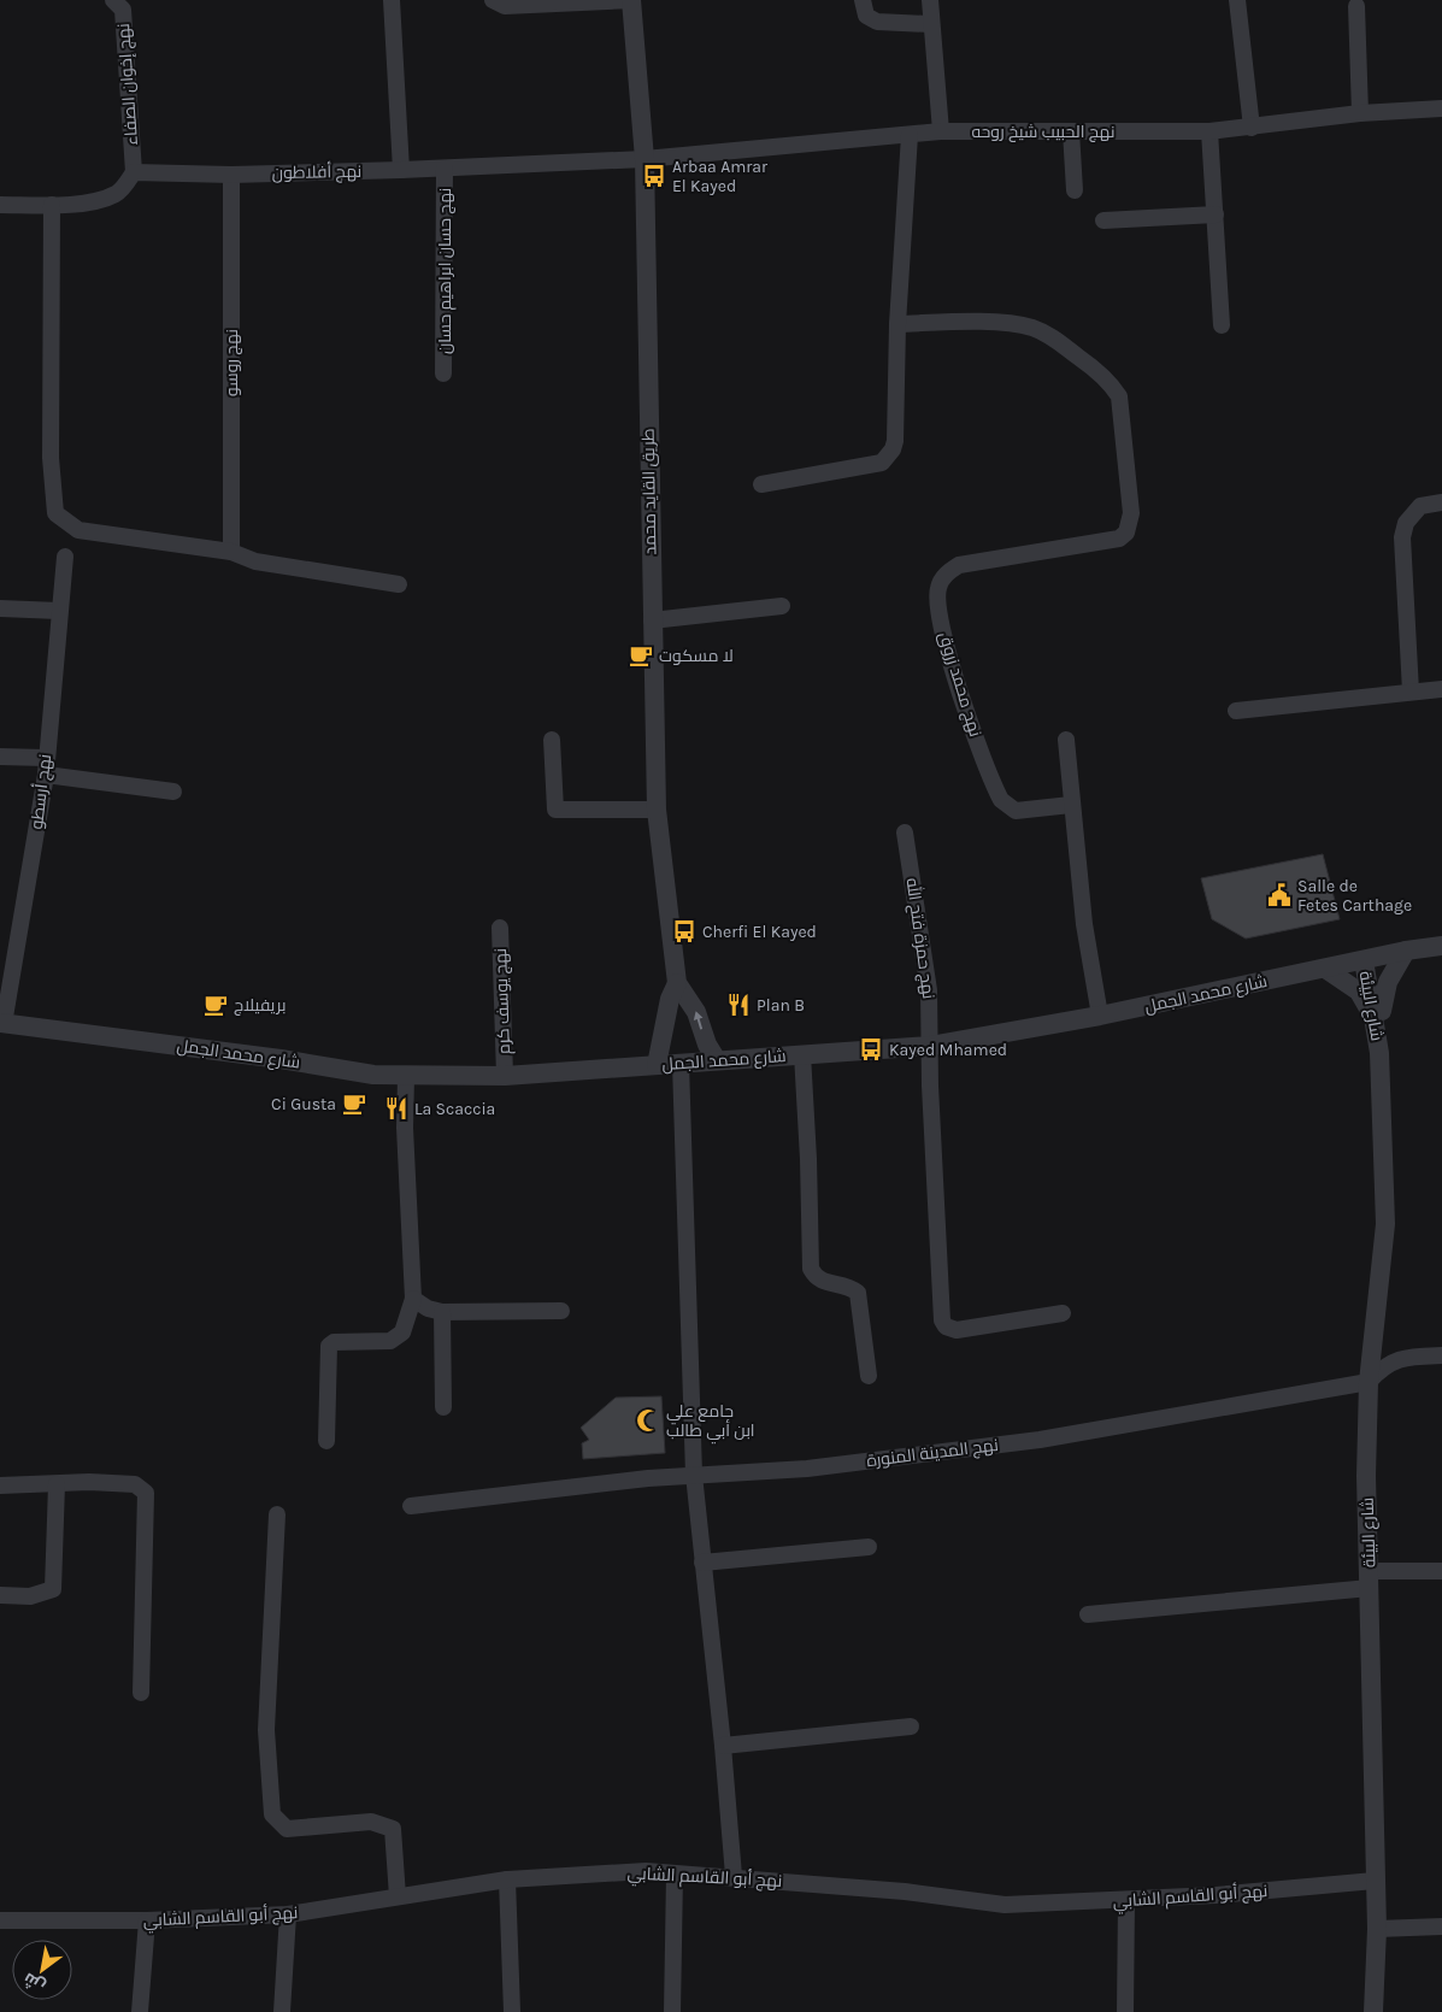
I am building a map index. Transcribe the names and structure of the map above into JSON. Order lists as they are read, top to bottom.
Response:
{
  "streets": {
    "street": [
      "نهج إخوان الصفاء",
      "نهج الحبيب شيخ روحه",
      "نهج أفلاطون",
      "نهج حسان ابراهيم حسان",
      "نهج روسو",
      "طريق القايد محمد",
      "نهج محمد زروق",
      "نهج أرسطو",
      "نهج حمزة فتح الله",
      "شارع محمد الجمل",
      "نهج يوسف كرم",
      "شارع البيئة",
      "نهج المدينة المنورة",
      "نهج أبو القاسم الشابي"
    ]
  },
  "crossings": [
    ["نهج إخوان الصفاء", "نهج أفلاطون"],
    ["نهج الحبيب شيخ روحه", "نهج أفلاطون"],
    ["نهج الحبيب شيخ روحه", "طريق القايد محمد"],
    ["نهج أفلاطون", "نهج حسان ابراهيم حسان"],
    ["نهج أفلاطون", "نهج روسو"],
    ["نهج أفلاطون", "طريق القايد محمد"],
    ["طريق القايد محمد", "شارع محمد الجمل"],
    ["نهج أرسطو", "شارع محمد الجمل"],
    ["نهج حمزة فتح الله", "شارع محمد الجمل"],
    ["شارع محمد الجمل", "نهج يوسف كرم"],
    ["شارع محمد الجمل", "شارع البيئة"],
    ["شارع البيئة", "نهج المدينة المنورة"],
    ["شارع البيئة", "نهج أبو القاسم الشابي"]
  ],
  "places": {
    "bus stop": ["Arbaa Amrar El Kayed", "Cherfi El Kayed", "Kayed Mhamed"],
    "cafe": ["لا مسكوت", "بريفيلاج", "Ci Gusta"],
    "public building": ["Salle de Fetes Carthage"],
    "restaurant": ["Plan B", "La Scaccia"],
    "mosque": ["جامع علي ابن أبي طالب"]
  },
  "north": "bottom left"
}
